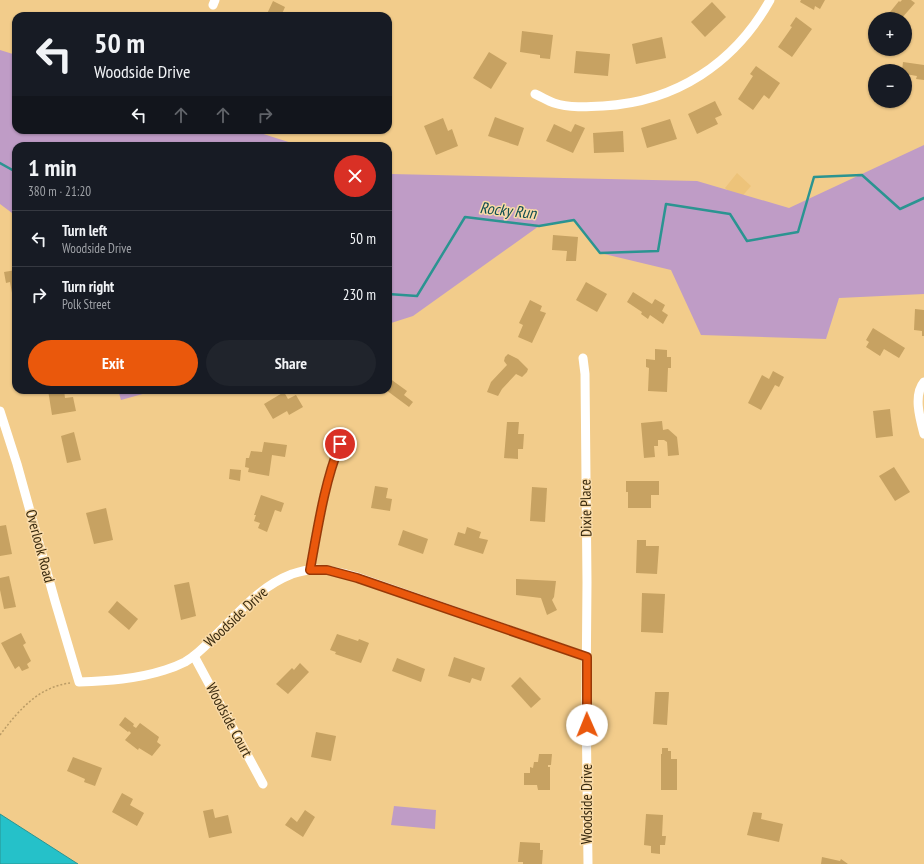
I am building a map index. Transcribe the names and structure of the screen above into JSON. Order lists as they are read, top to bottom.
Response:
{
  "streets": {
    "street": [
      "Dixie Place",
      "Overlook Road",
      "Woodside Drive",
      "Woodside Court"
    ]
  },
  "crossings": [
    ["Dixie Place", "Woodside Drive"],
    ["Overlook Road", "Woodside Drive"],
    ["Woodside Drive", "Woodside Court"]
  ],
  "water": ["Rocky Run"],
  "page": {
    "map_buttons": ["+", "−"],
    "turn": ["50 m", "Woodside Drive"],
    "heading": ["1 min", "380 m · 21:20"],
    "list": [
      {
        "name": "Turn left",
        "note": "Woodside Drive",
        "value": "50 m"
      },
      {
        "name": "Turn right",
        "note": "Polk Street",
        "value": "230 m"
      }
    ],
    "buttons": ["Exit", "Share"]
  }
}
